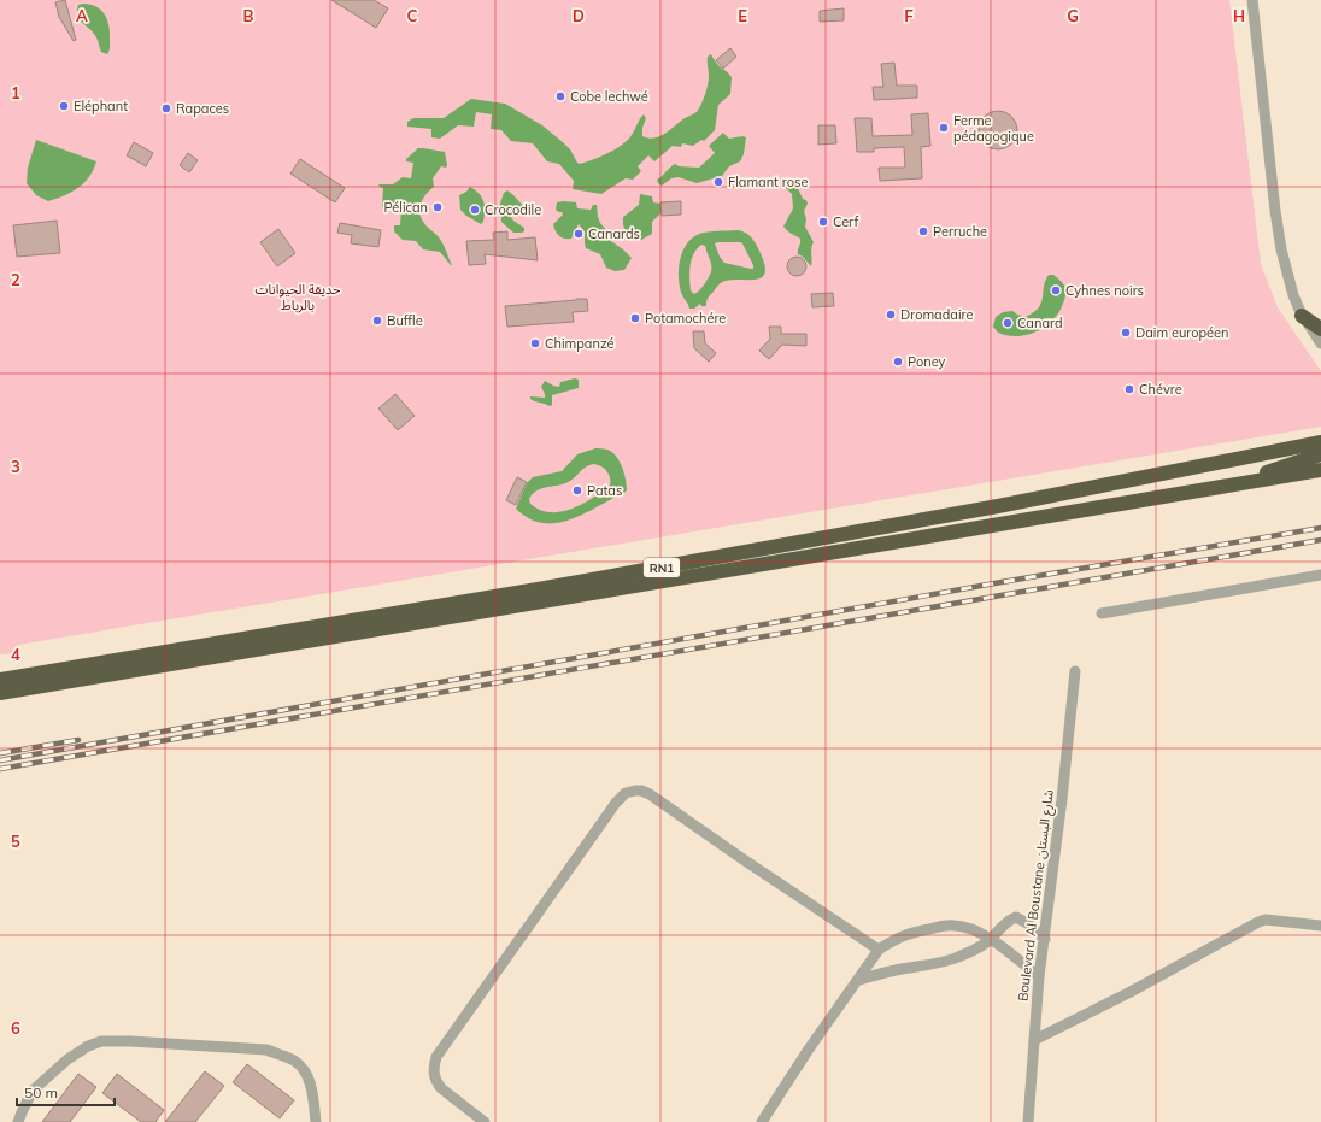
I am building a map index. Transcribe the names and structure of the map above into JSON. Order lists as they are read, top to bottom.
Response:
{
  "streets": {
    "highway": ["RN1"],
    "street": ["Boulevard Al Boustane شارع البستان"]
  },
  "parks": ["حديقة الحيوانات بالرباط"],
  "places": [
    "Cobe lechwé",
    "Eléphant",
    "Rapaces",
    "Ferme pédagogique",
    "Flamant rose",
    "Pélican",
    "Crocodile",
    "Cerf",
    "Perruche",
    "Canards",
    "Cyhnes noirs",
    "Dromadaire",
    "Potamochére",
    "Buffle",
    "Canard",
    "Daim européen",
    "Chimpanzé",
    "Poney",
    "Chévre",
    "Patas"
  ],
  "scale_bar": "50 m",
  "grid": {
    "columns": [
      "A",
      "B",
      "C",
      "D",
      "E",
      "F",
      "G",
      "H"
    ],
    "rows": [
      "1",
      "2",
      "3",
      "4",
      "5",
      "6"
    ]
  }
}
